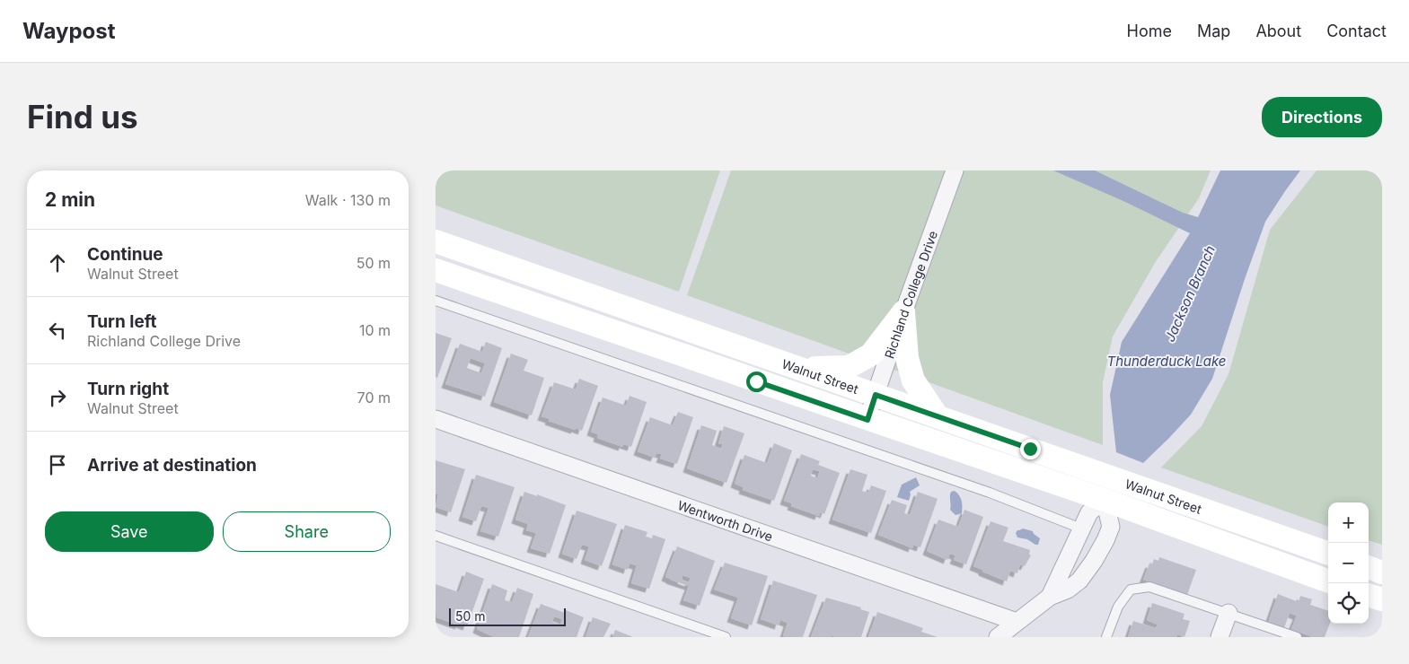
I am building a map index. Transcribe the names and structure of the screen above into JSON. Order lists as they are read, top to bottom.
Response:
{
  "streets": {
    "main road": ["Walnut Street"],
    "street": ["Richland College Drive", "Wentworth Drive"]
  },
  "crossings": [
    ["Richland College Drive", "Walnut Street"]
  ],
  "water": ["Jackson Branch", "Thunderduck Lake"],
  "scale_bar": "50 m",
  "page": {
    "header": "Waypost",
    "nav": [
      "Home",
      "Map",
      "About",
      "Contact"
    ],
    "buttons": [
      "Directions",
      ["Save", "Share"]
    ],
    "title": "Find us",
    "heading": ["2 min", "Walk · 130 m"],
    "list": [
      ["Continue", "Walnut Street", "50 m"],
      ["Turn left", "Richland College Drive", "10 m"],
      ["Turn right", "Walnut Street", "70 m"],
      "Arrive at destination"
    ],
    "map_buttons": ["+", "−"],
    "scale": "50 m"
  }
}
